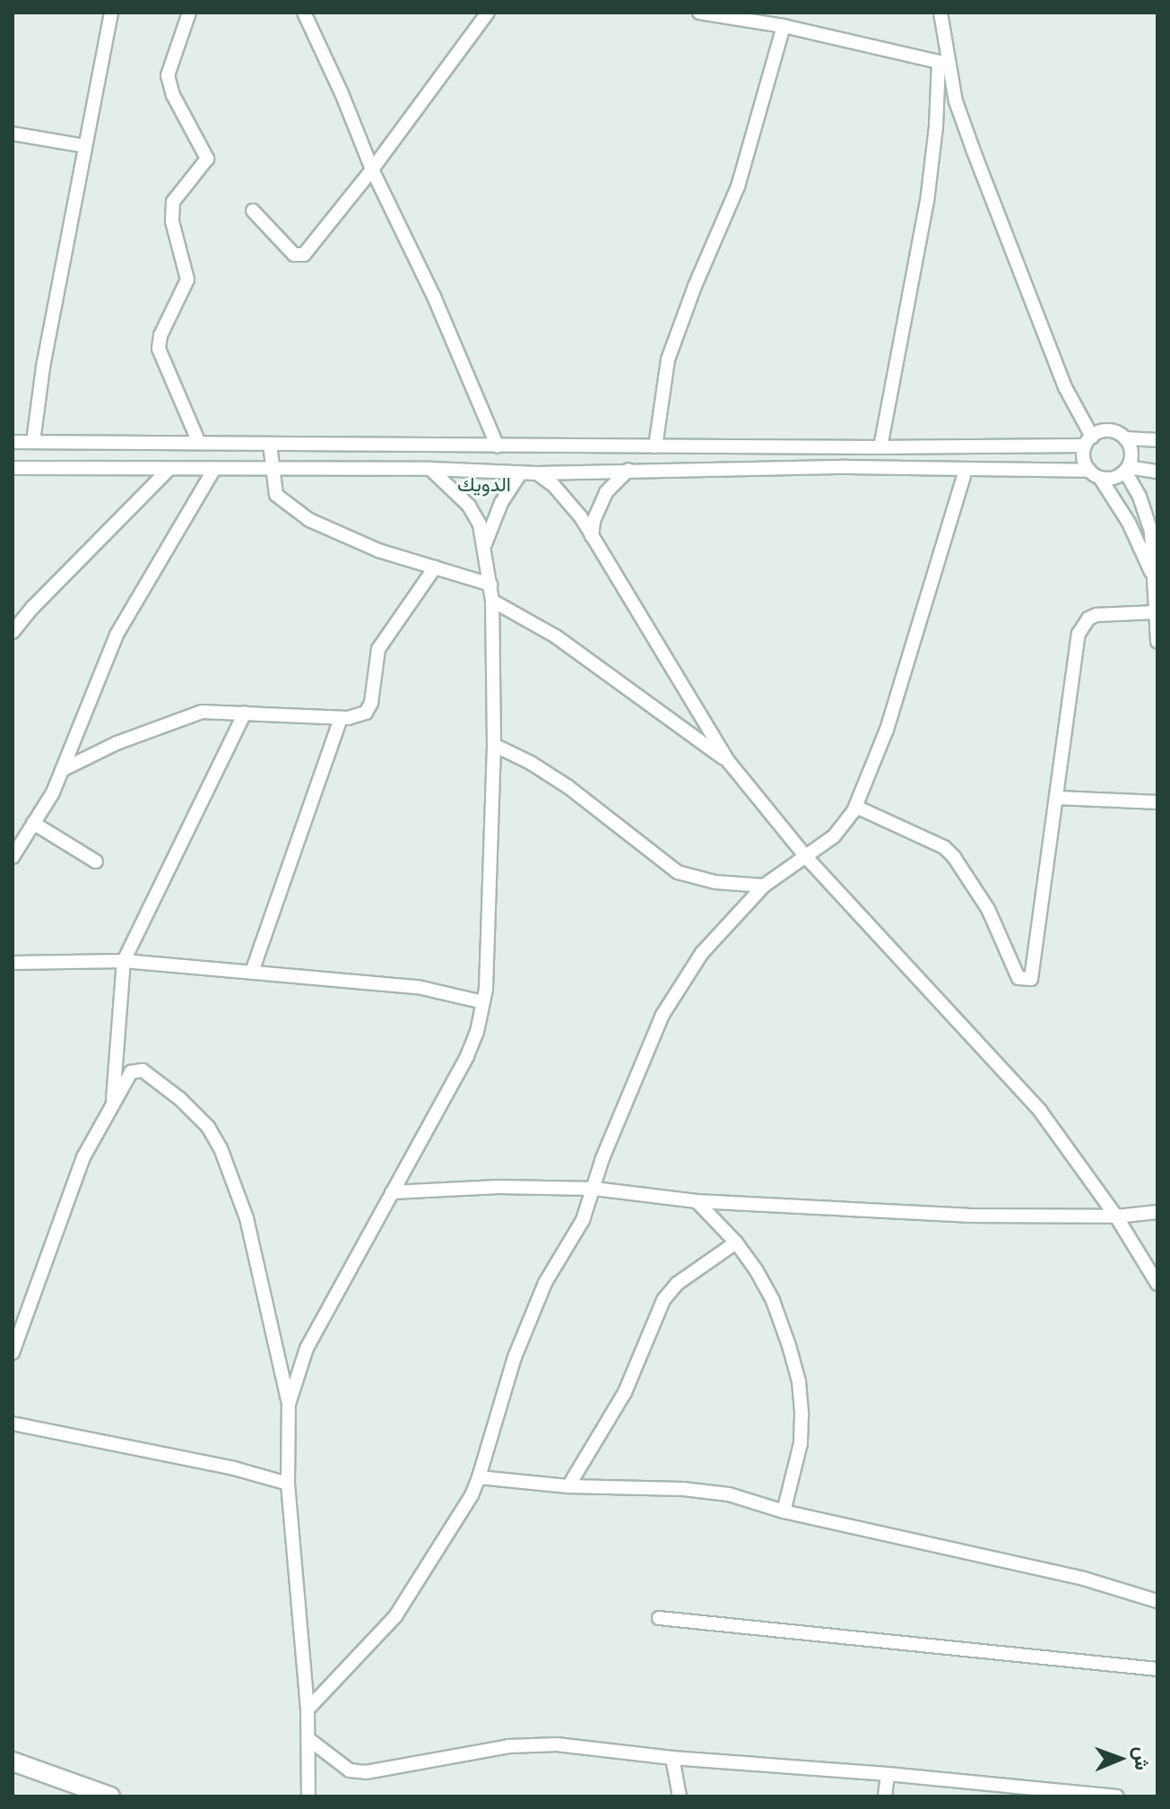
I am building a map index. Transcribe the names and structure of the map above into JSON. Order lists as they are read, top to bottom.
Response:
{
  "districts": ["الدويك"],
  "north": "right"
}
